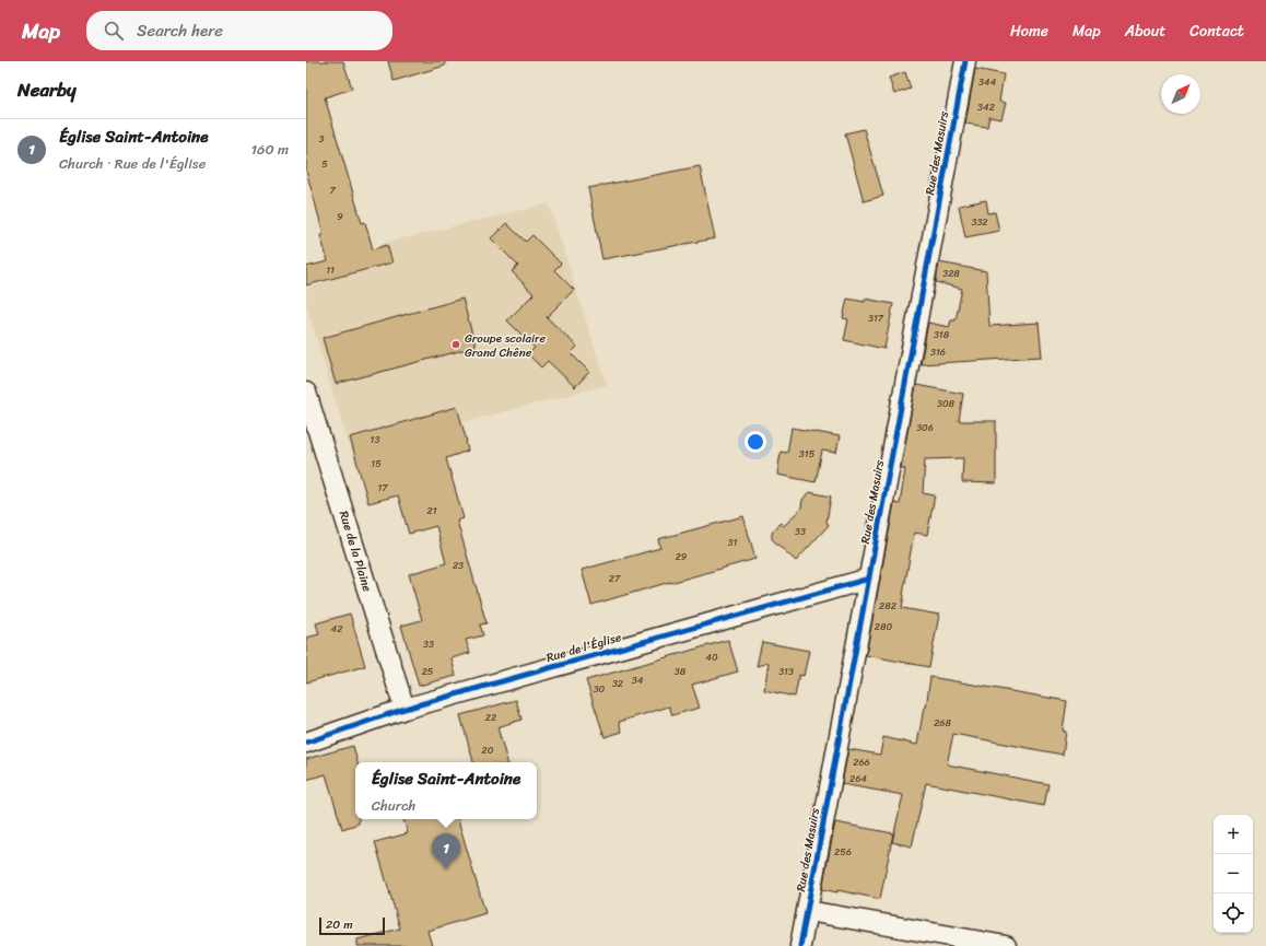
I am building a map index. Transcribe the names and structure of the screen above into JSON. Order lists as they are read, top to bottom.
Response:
{
  "streets": {
    "street": ["Rue des Masuirs", "Rue de la Plaine", "Rue de l'Église"]
  },
  "crossings": [
    ["Rue des Masuirs", "Rue de l'Église"],
    ["Rue de la Plaine", "Rue de l'Église"]
  ],
  "places": ["Groupe scolaire Grand Chêne"],
  "house_numbers": [
    "344",
    "342",
    "3",
    "5",
    "7",
    "9",
    "332",
    "11",
    "328",
    "317",
    "318",
    "316",
    "308",
    "306",
    "13",
    "315",
    "15",
    "17",
    "21",
    "33",
    "31",
    "29",
    "23",
    "27",
    "282",
    "280",
    "42",
    "33",
    "40",
    "25",
    "38",
    "313",
    "34",
    "32",
    "30",
    "22",
    "268",
    "20",
    "266",
    "264",
    "256"
  ],
  "scale_bar": "20 m",
  "north": "top right",
  "page": {
    "header": "Map",
    "search": "Search here",
    "nav": [
      "Home",
      "Map",
      "About",
      "Contact"
    ],
    "heading": "Nearby",
    "list": [
      {
        "mark": "1",
        "name": "Église Saint-Antoine",
        "note": "Church · Rue de l'Église",
        "value": "160 m"
      }
    ],
    "popup": ["Église Saint-Antoine", "Church"],
    "map_buttons": ["+", "−"],
    "pins": "1",
    "scale": "20 m"
  }
}
